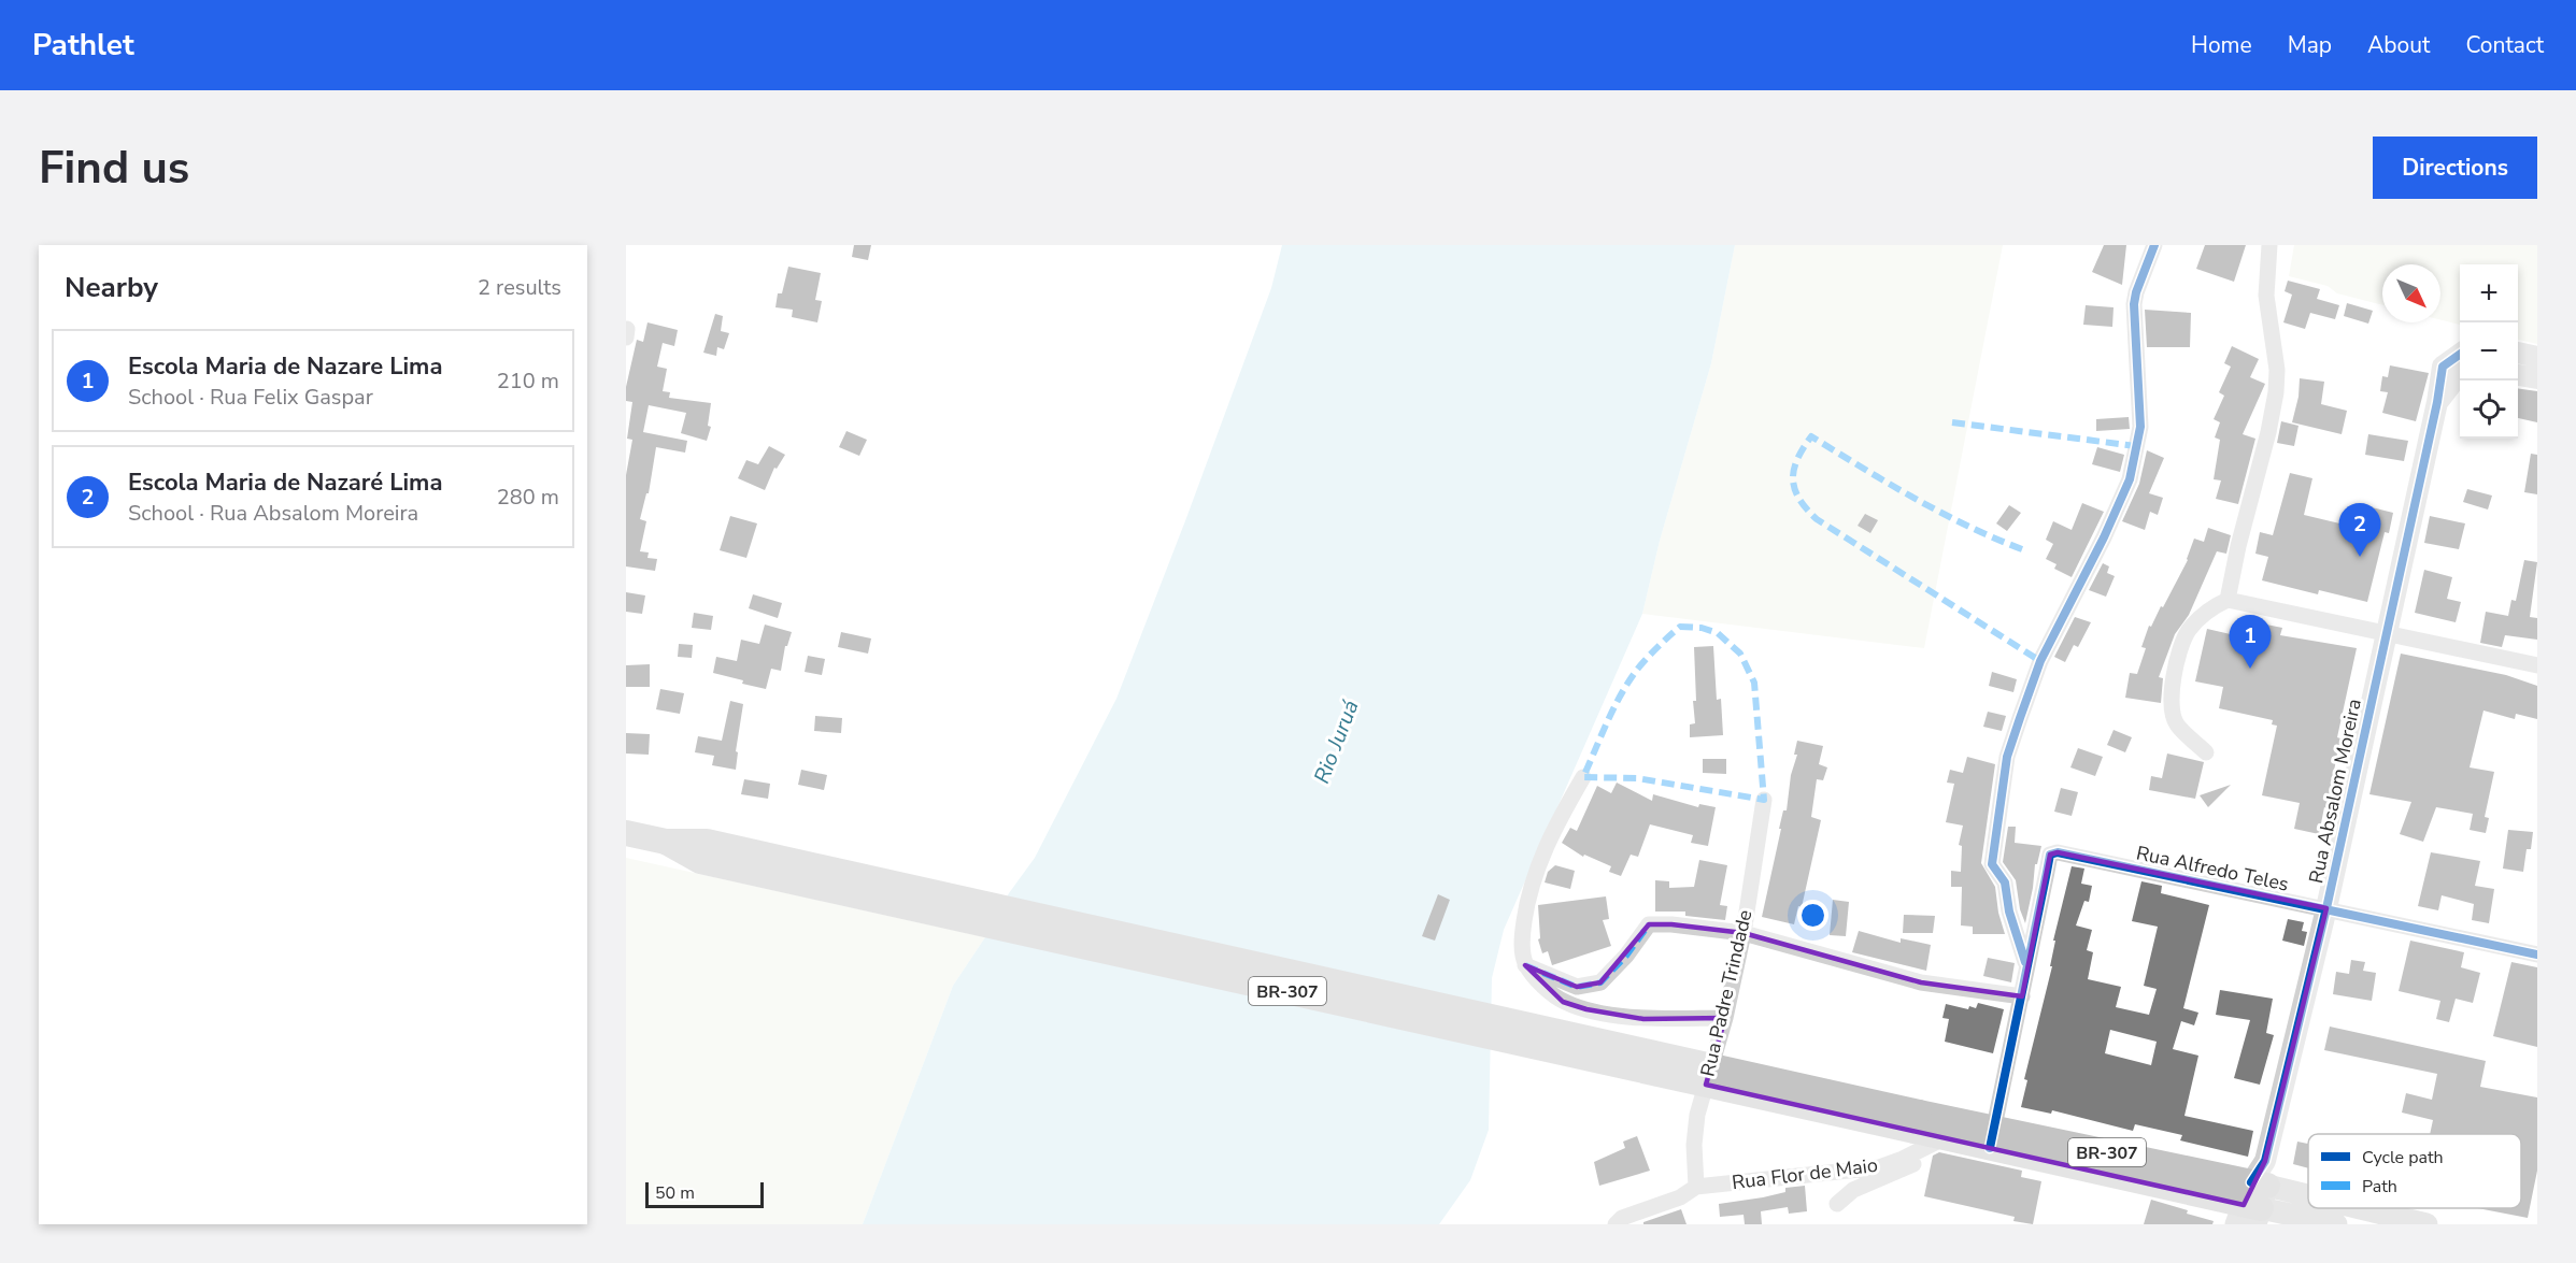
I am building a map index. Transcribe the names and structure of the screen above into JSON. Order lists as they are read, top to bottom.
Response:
{
  "streets": {
    "main road": ["BR-307"],
    "street": [
      "Rua Absalom Moreira",
      "Rua Alfredo Teles",
      "Rua Padre Trindade",
      "Rua Flor de Maio"
    ]
  },
  "crossings": [
    ["Rua Absalom Moreira", "Rua Alfredo Teles"],
    ["Rua Absalom Moreira", "BR-307"],
    ["BR-307", "Rua Flor de Maio"],
    ["Rua Padre Trindade", "Rua Flor de Maio"]
  ],
  "water": ["Rio Juruá"],
  "legend": ["Cycle path", "Path"],
  "scale_bar": "50 m",
  "north": "bottom right",
  "page": {
    "header": "Pathlet",
    "nav": [
      "Home",
      "Map",
      "About",
      "Contact"
    ],
    "buttons": "Directions",
    "title": "Find us",
    "heading": ["Nearby", "2 results"],
    "map_buttons": ["+", "−"],
    "list": [
      {
        "mark": "1",
        "name": "Escola Maria de Nazare Lima",
        "note": "School · Rua Felix Gaspar",
        "value": "210 m"
      },
      {
        "mark": "2",
        "name": "Escola Maria de Nazaré Lima",
        "note": "School · Rua Absalom Moreira",
        "value": "280 m"
      }
    ],
    "pins": ["2", "1"],
    "scale": "50 m"
  }
}
